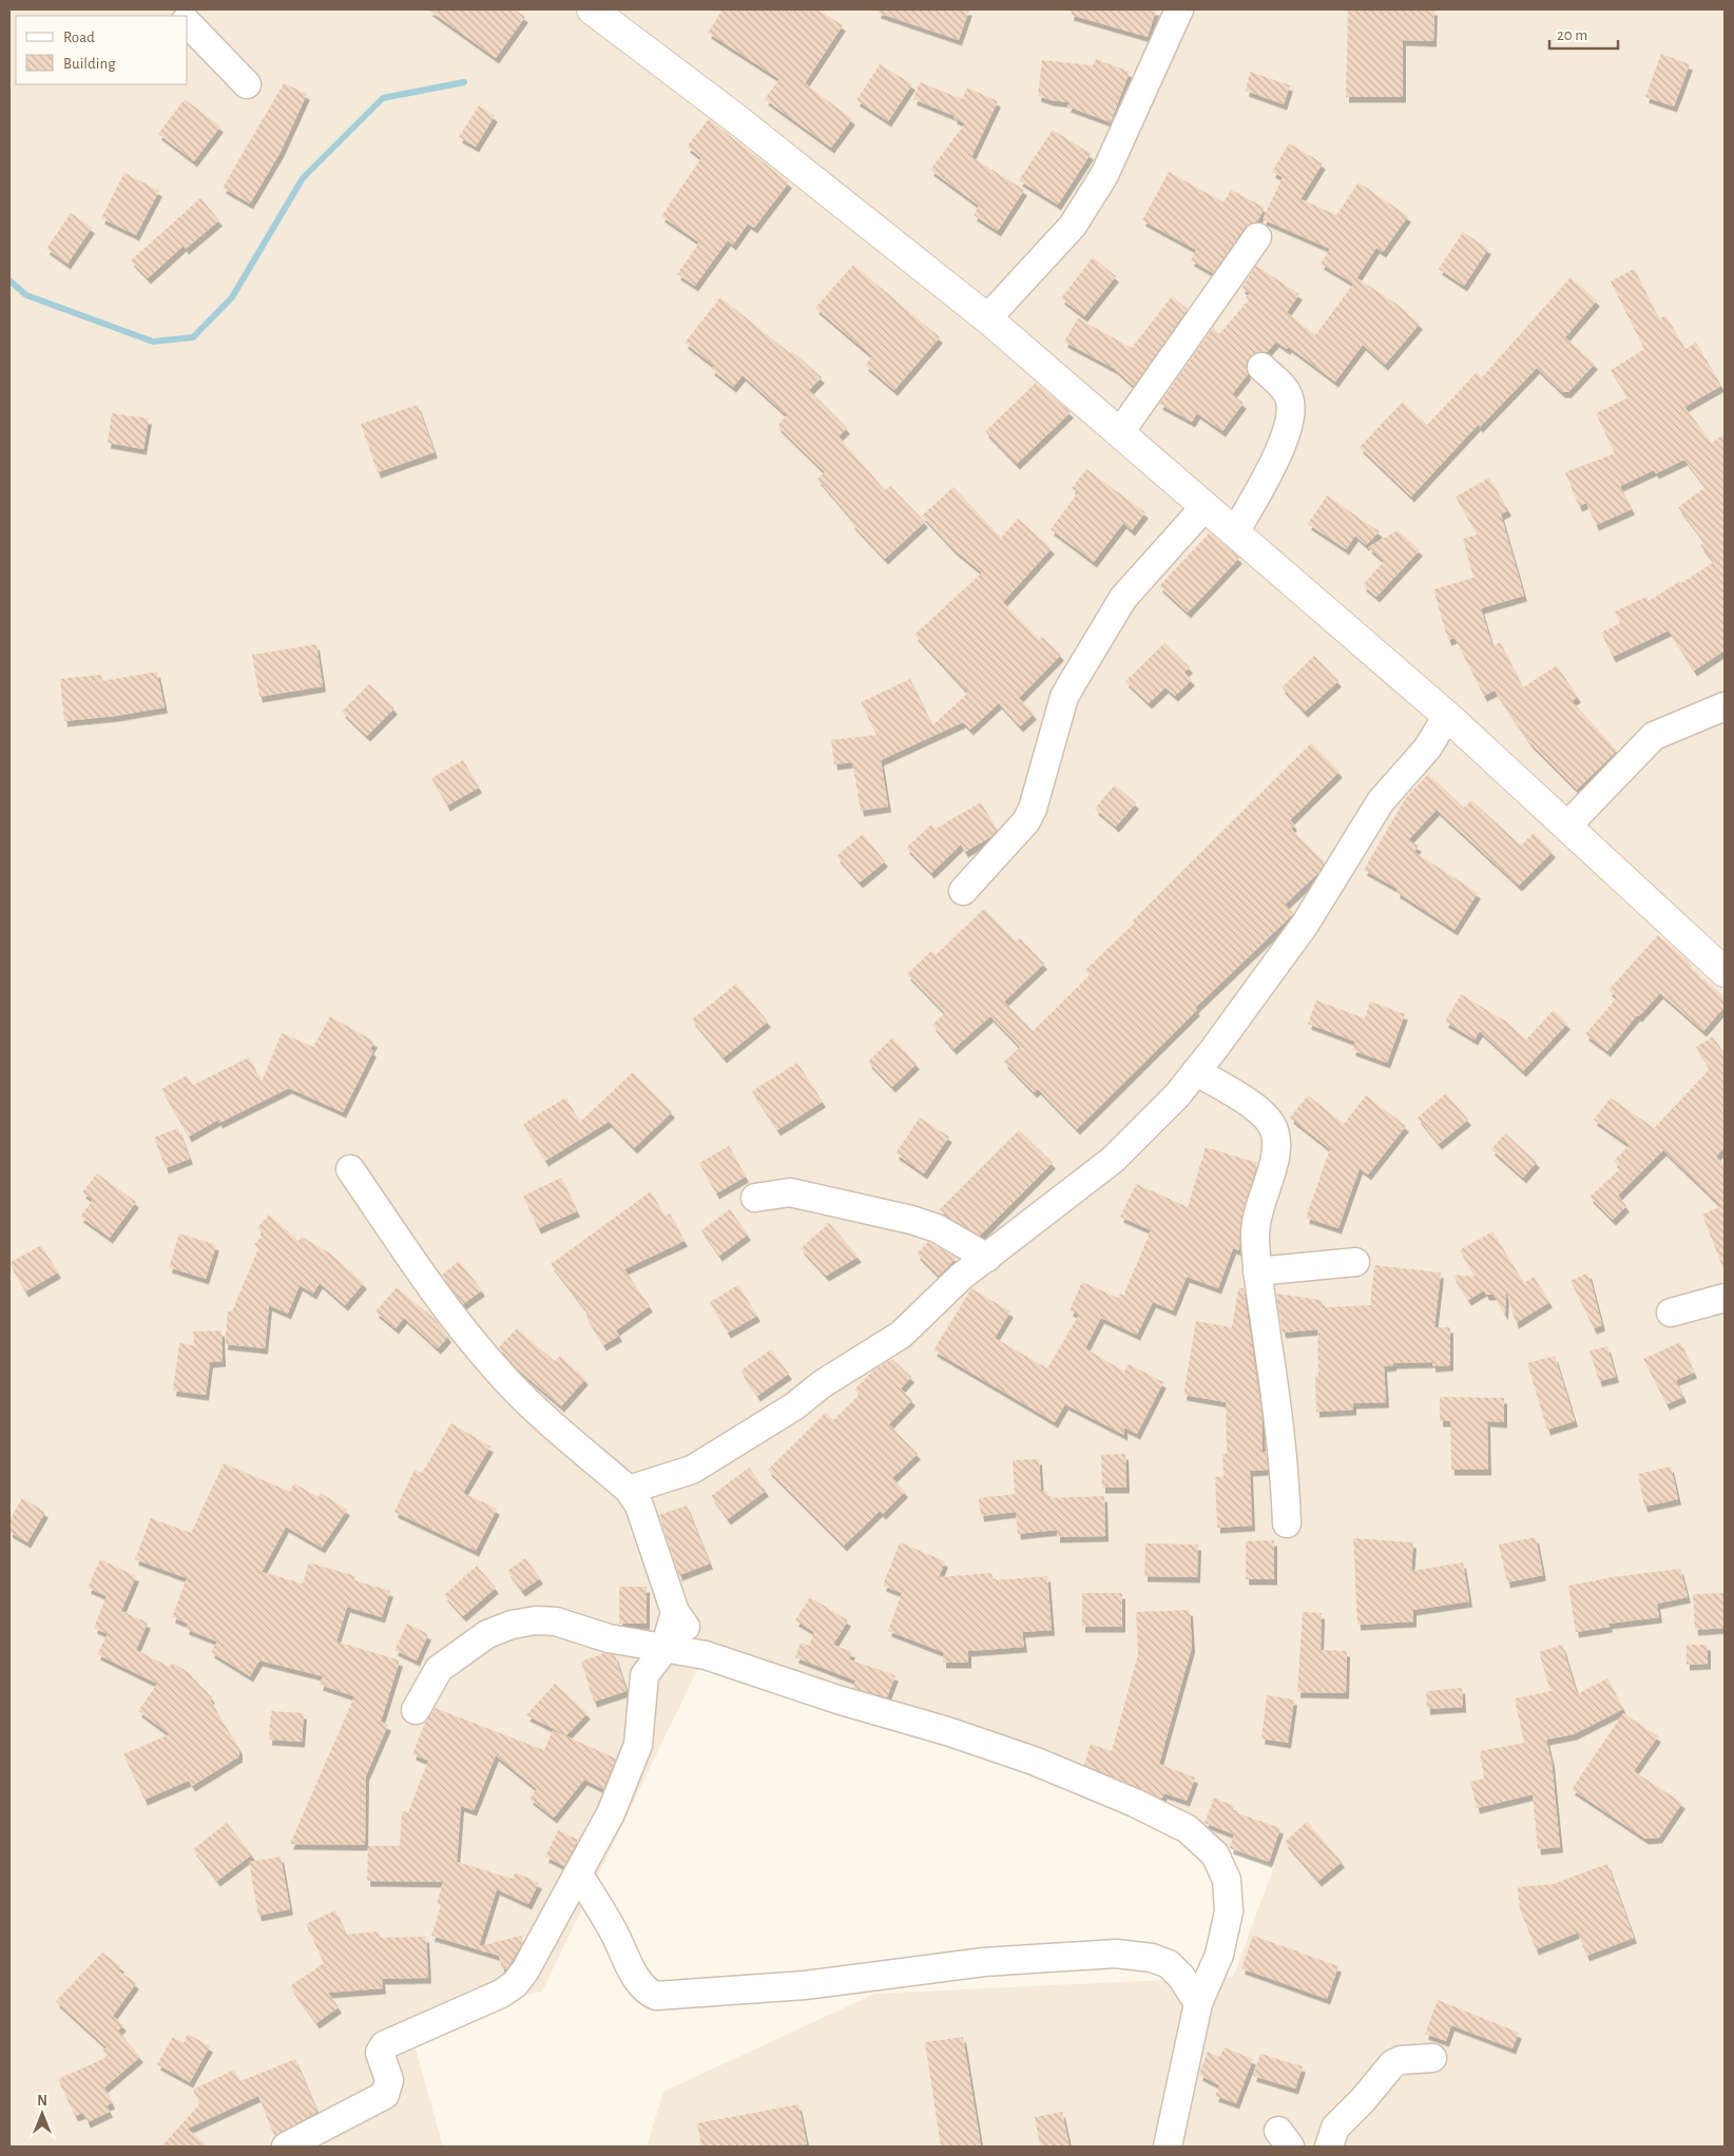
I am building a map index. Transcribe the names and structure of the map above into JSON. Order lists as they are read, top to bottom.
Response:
{
  "legend": ["Road", "Building"],
  "scale_bar": "20 m",
  "north": "top"
}
